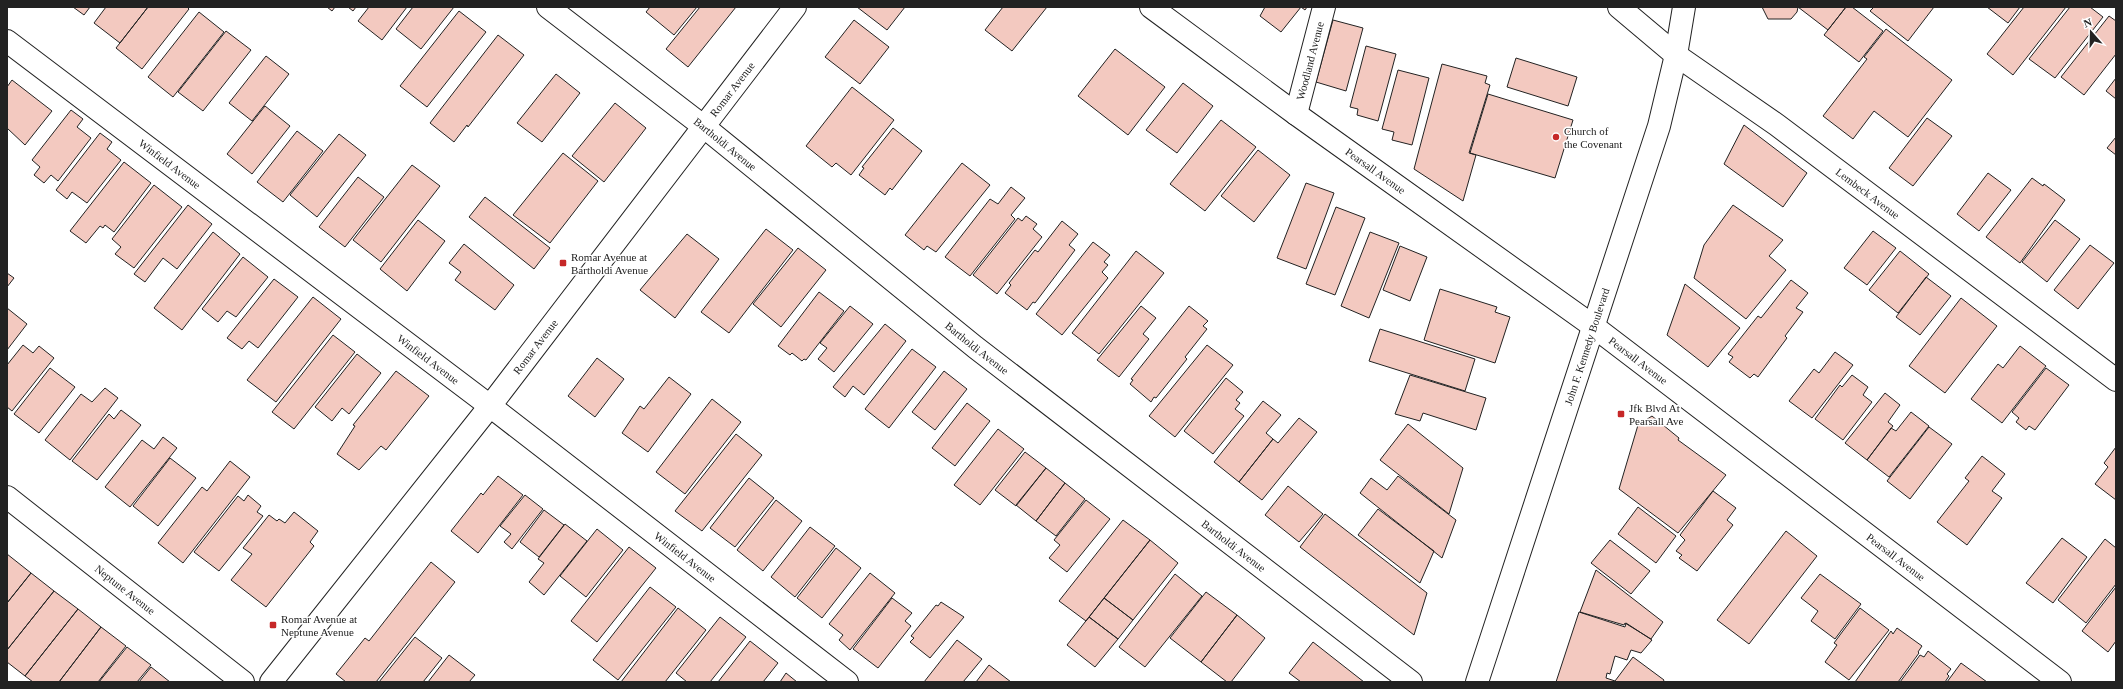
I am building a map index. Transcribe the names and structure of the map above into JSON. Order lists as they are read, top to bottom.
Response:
{
  "streets": {
    "street": [
      "Woodland Avenue",
      "Romar Avenue",
      "Bartholdi Avenue",
      "Winfield Avenue",
      "Pearsall Avenue",
      "Lembeck Avenue",
      "John F. Kennedy Boulevard",
      "Neptune Avenue"
    ]
  },
  "crossings": [
    ["Woodland Avenue", "Pearsall Avenue"],
    ["Romar Avenue", "Bartholdi Avenue"],
    ["Romar Avenue", "Winfield Avenue"],
    ["Pearsall Avenue", "John F. Kennedy Boulevard"],
    ["Lembeck Avenue", "John F. Kennedy Boulevard"]
  ],
  "places": {
    "other": ["Church of the Covenant"],
    "transit": ["Romar Avenue at Bartholdi Avenue", "Jfk Blvd At Pearsall Ave", "Romar Avenue at Neptune Avenue"]
  },
  "north": "top"
}
